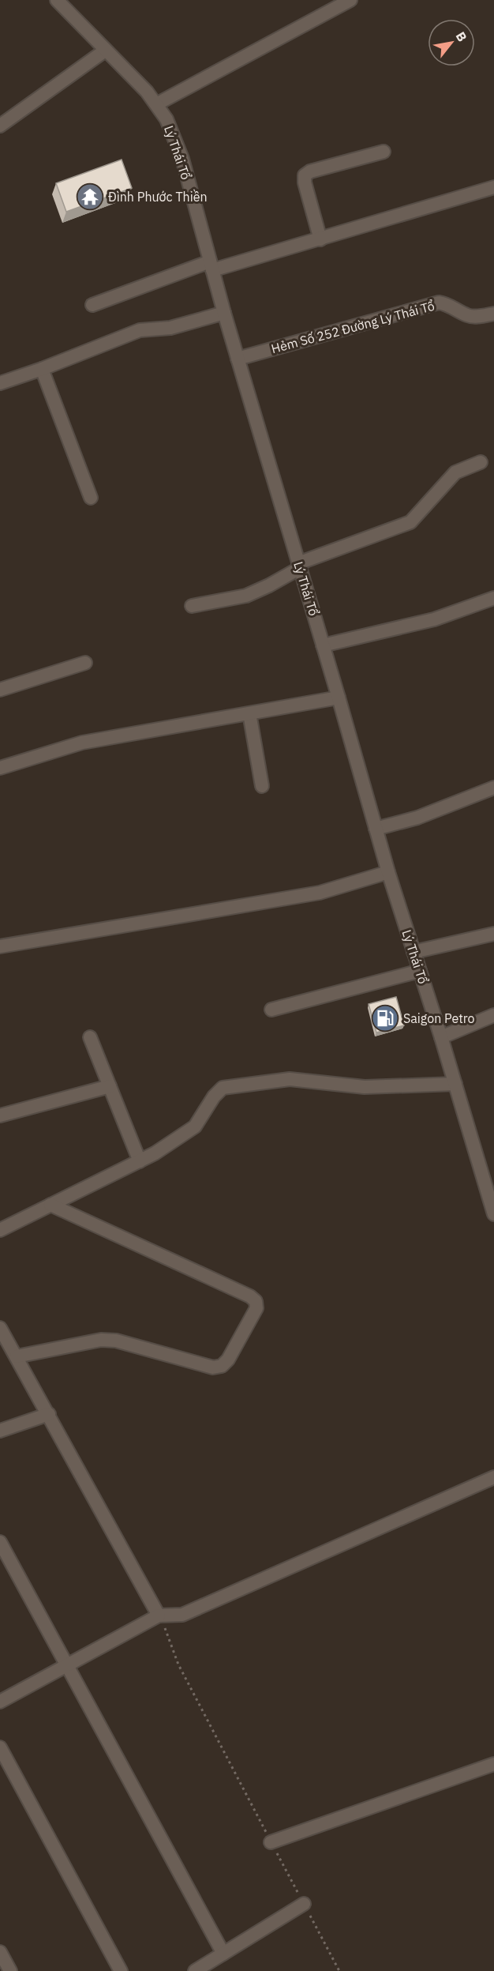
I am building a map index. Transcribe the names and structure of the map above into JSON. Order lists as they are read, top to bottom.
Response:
{
  "streets": {
    "street": ["Lý Thái Tổ", "Hẻm Số 252 Đường Lý Thái Tổ"]
  },
  "crossings": [
    ["Lý Thái Tổ", "Hẻm Số 252 Đường Lý Thái Tổ"]
  ],
  "places": {
    "temple": ["Đình Phước Thiền"],
    "fuel station": ["Saigon Petro"]
  },
  "north": "top right"
}
